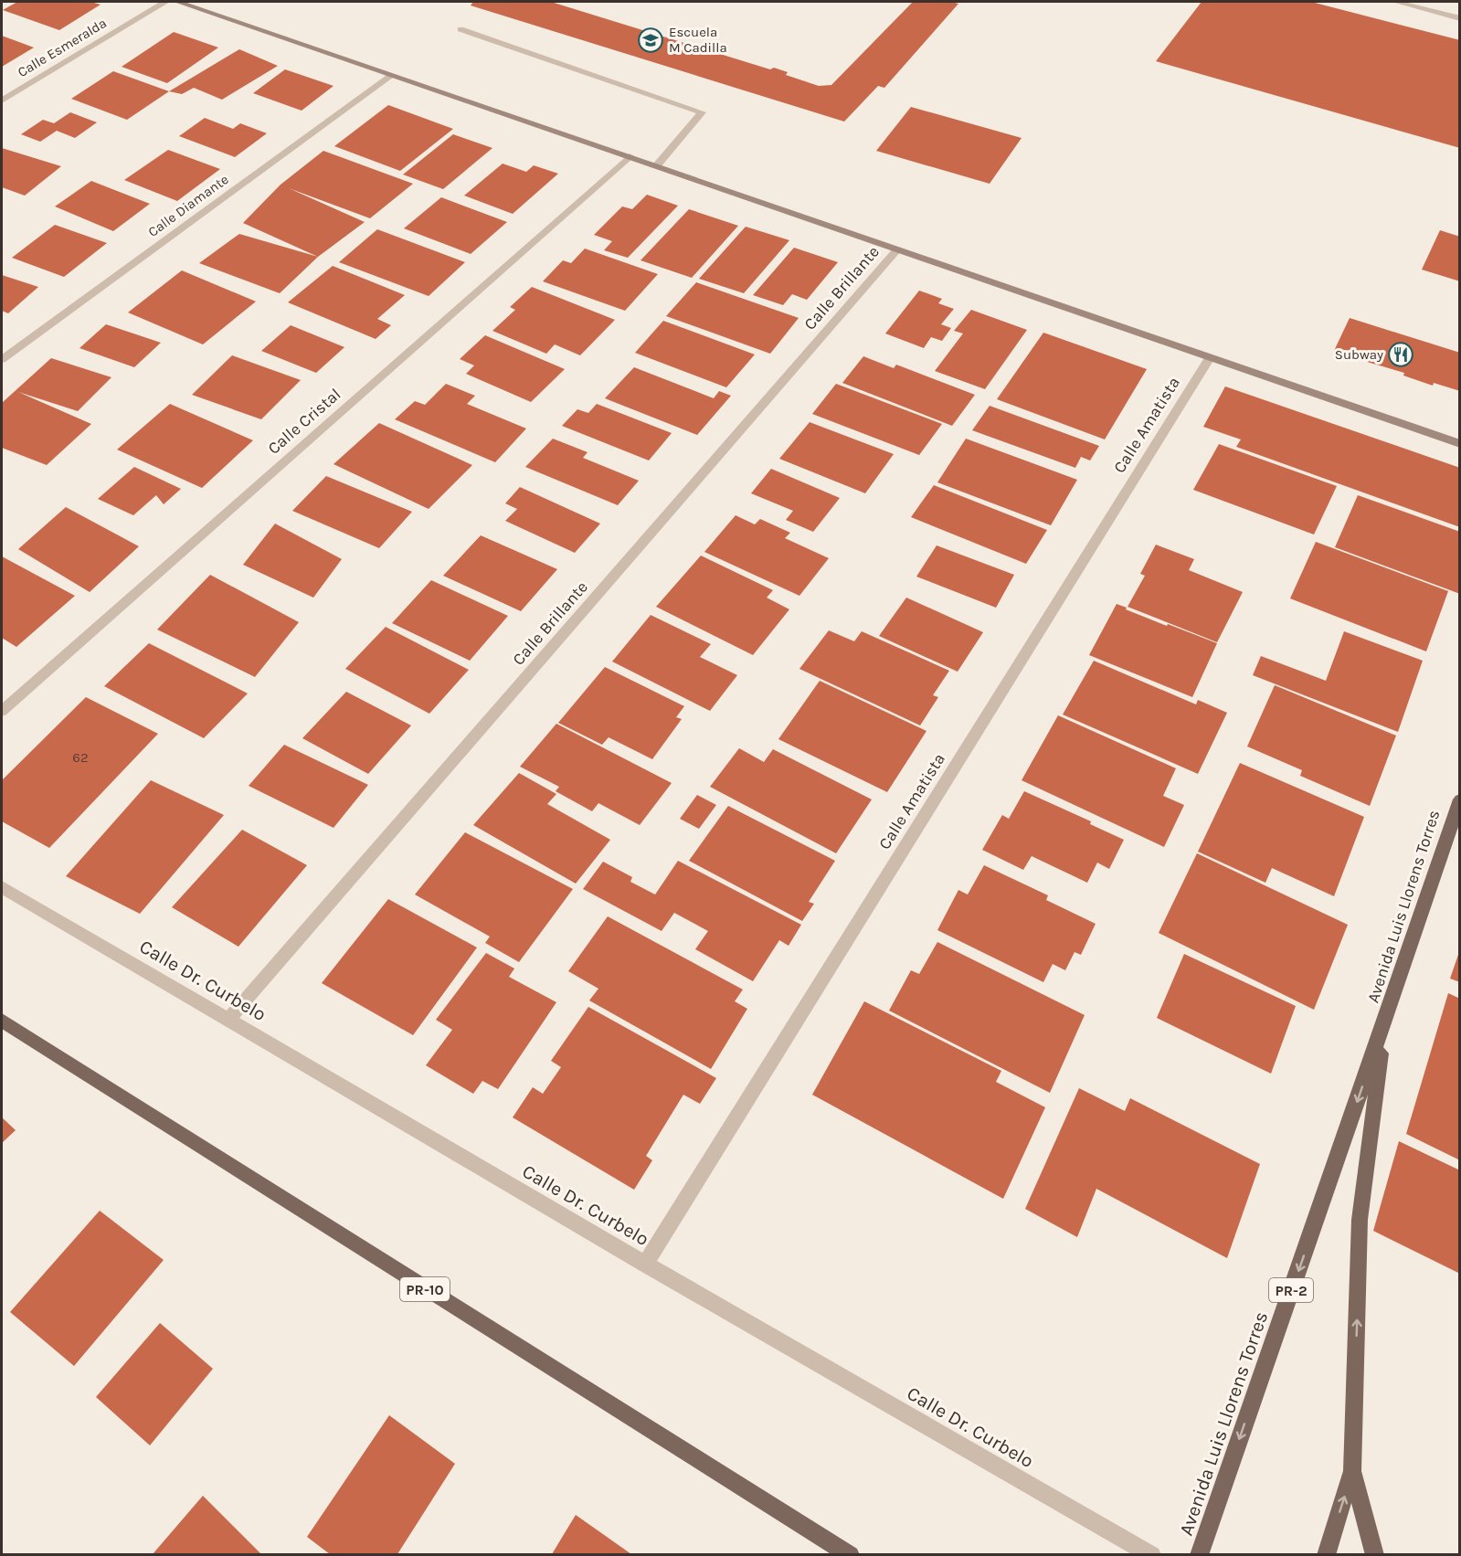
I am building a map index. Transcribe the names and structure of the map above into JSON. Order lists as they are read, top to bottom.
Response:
{
  "streets": {
    "main road": ["Avenida Luis Llorens Torres", "PR-10", "PR-2"],
    "street": [
      "Calle Esmeralda",
      "Calle Diamante",
      "Calle Brillante",
      "Calle Cristal",
      "Calle Amatista",
      "Calle Dr. Curbelo"
    ]
  },
  "crossings": [
    ["Calle Brillante", "Calle Dr. Curbelo"],
    ["Calle Amatista", "Calle Dr. Curbelo"]
  ],
  "places": {
    "school or university": ["Escuela M Cadilla"],
    "restaurant": ["Subway"]
  },
  "house_numbers": ["62"]
}
